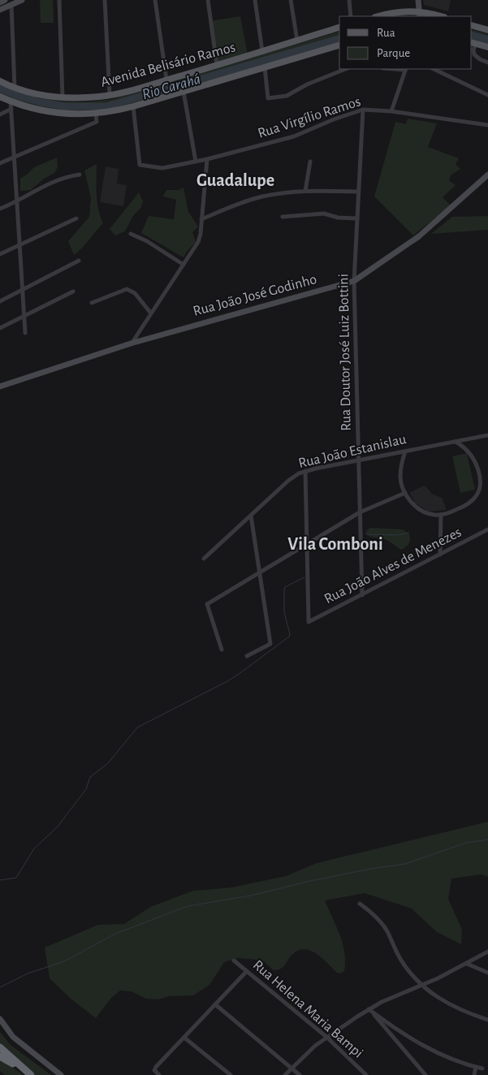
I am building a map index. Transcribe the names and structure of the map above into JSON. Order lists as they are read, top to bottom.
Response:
{
  "streets": {
    "main road": ["Avenida Belisário Ramos"],
    "street": [
      "Rua Virgílio Ramos",
      "Rua João José Godinho",
      "Rua Doutor José Luiz Bottini",
      "Rua João Estanislau",
      "Rua João Alves de Menezes",
      "Rua Helena Maria Bampi"
    ]
  },
  "crossings": [
    ["Avenida Belisário Ramos", "Rua Virgílio Ramos"],
    ["Rua Virgílio Ramos", "Rua Doutor José Luiz Bottini"],
    ["Rua João José Godinho", "Rua Doutor José Luiz Bottini"],
    ["Rua Doutor José Luiz Bottini", "Rua João Estanislau"],
    ["Rua Doutor José Luiz Bottini", "Rua João Alves de Menezes"]
  ],
  "districts": ["Guadalupe", "Vila Comboni"],
  "water": ["Rio Carahá"],
  "legend": ["Rua", "Parque"]
}
